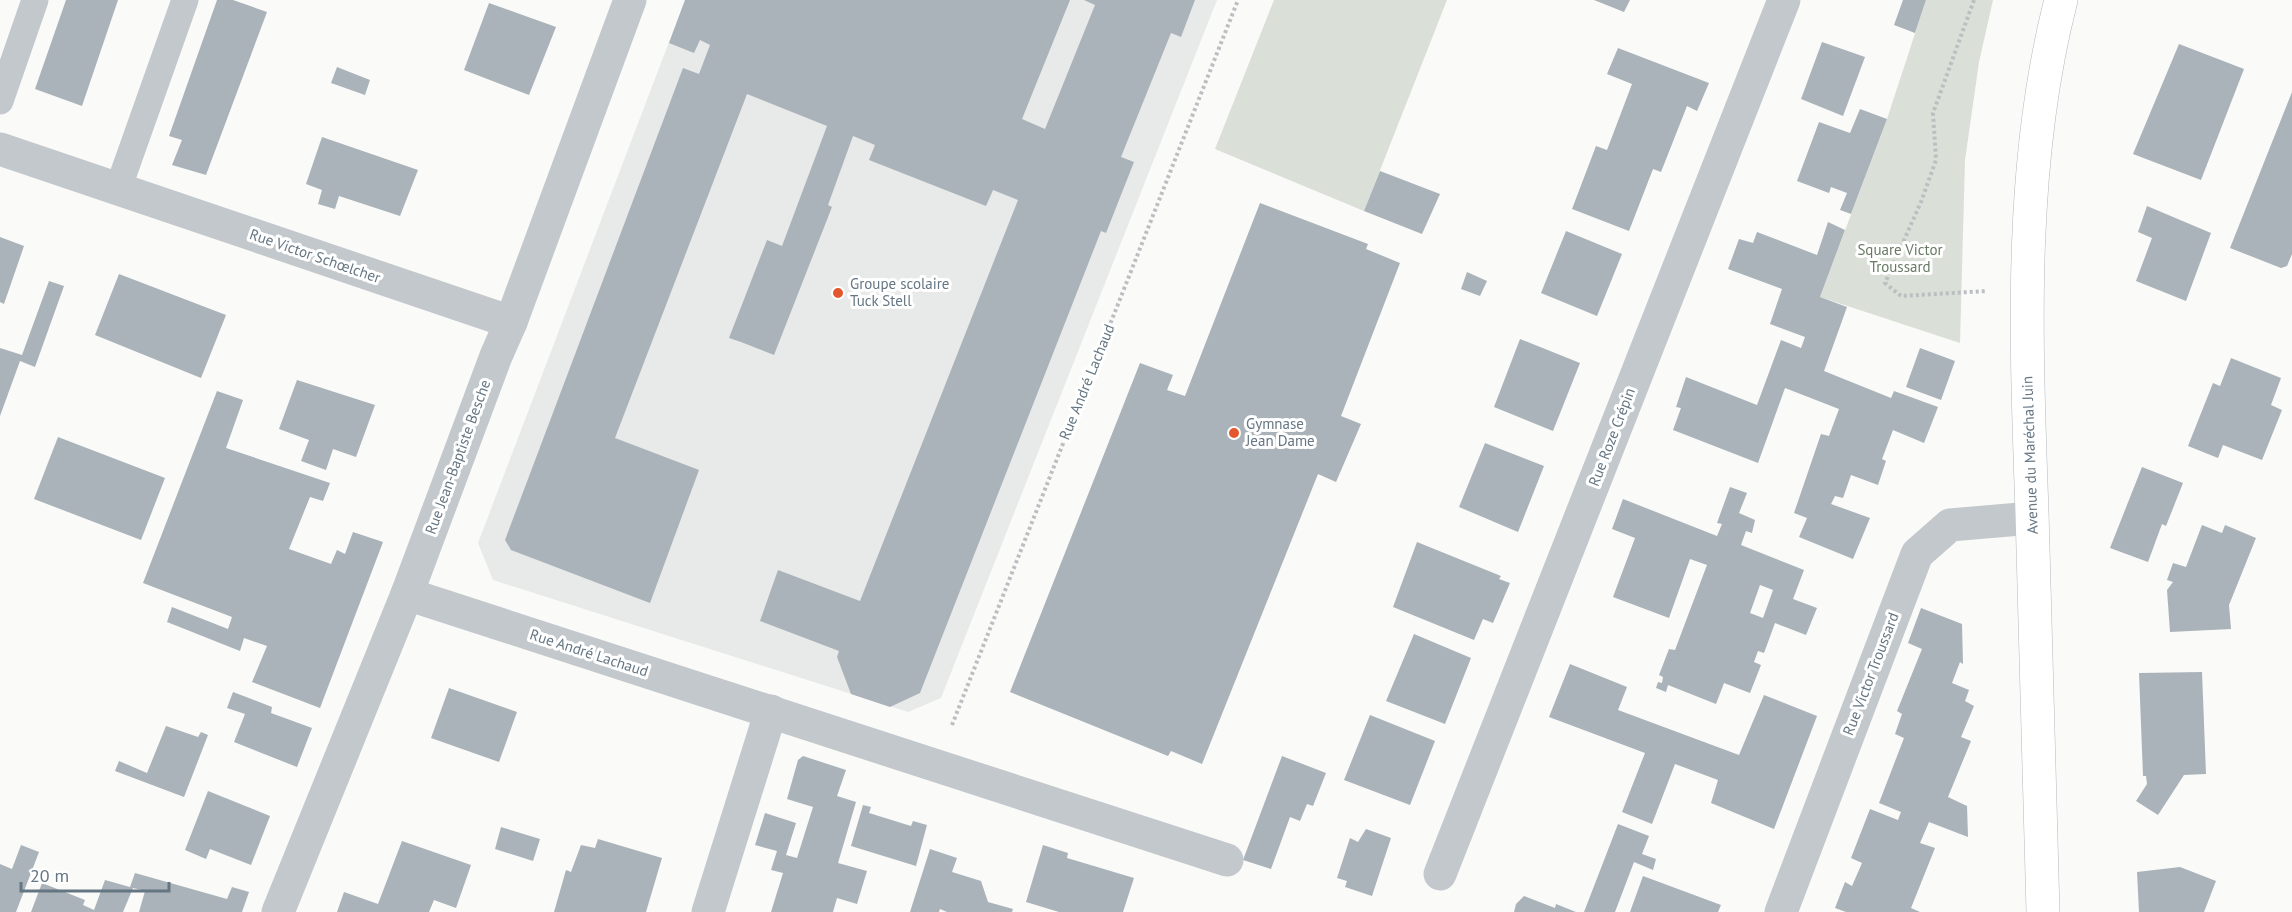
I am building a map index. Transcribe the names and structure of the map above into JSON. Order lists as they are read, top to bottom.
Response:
{
  "streets": {
    "main road": ["Avenue du Maréchal Juin"],
    "street": [
      "Rue Victor Schœlcher",
      "Rue André Lachaud",
      "Rue Roze Crépin",
      "Rue Jean-Baptiste Besche",
      "Rue Victor Troussard"
    ]
  },
  "crossings": [
    ["Rue Victor Schœlcher", "Rue Jean-Baptiste Besche"],
    ["Rue André Lachaud", "Rue Jean-Baptiste Besche"],
    ["Avenue du Maréchal Juin", "Rue Victor Troussard"]
  ],
  "parks": ["Square Victor Troussard"],
  "places": ["Groupe scolaire Tuck Stell", "Gymnase Jean Dame"],
  "scale_bar": "20 m"
}
